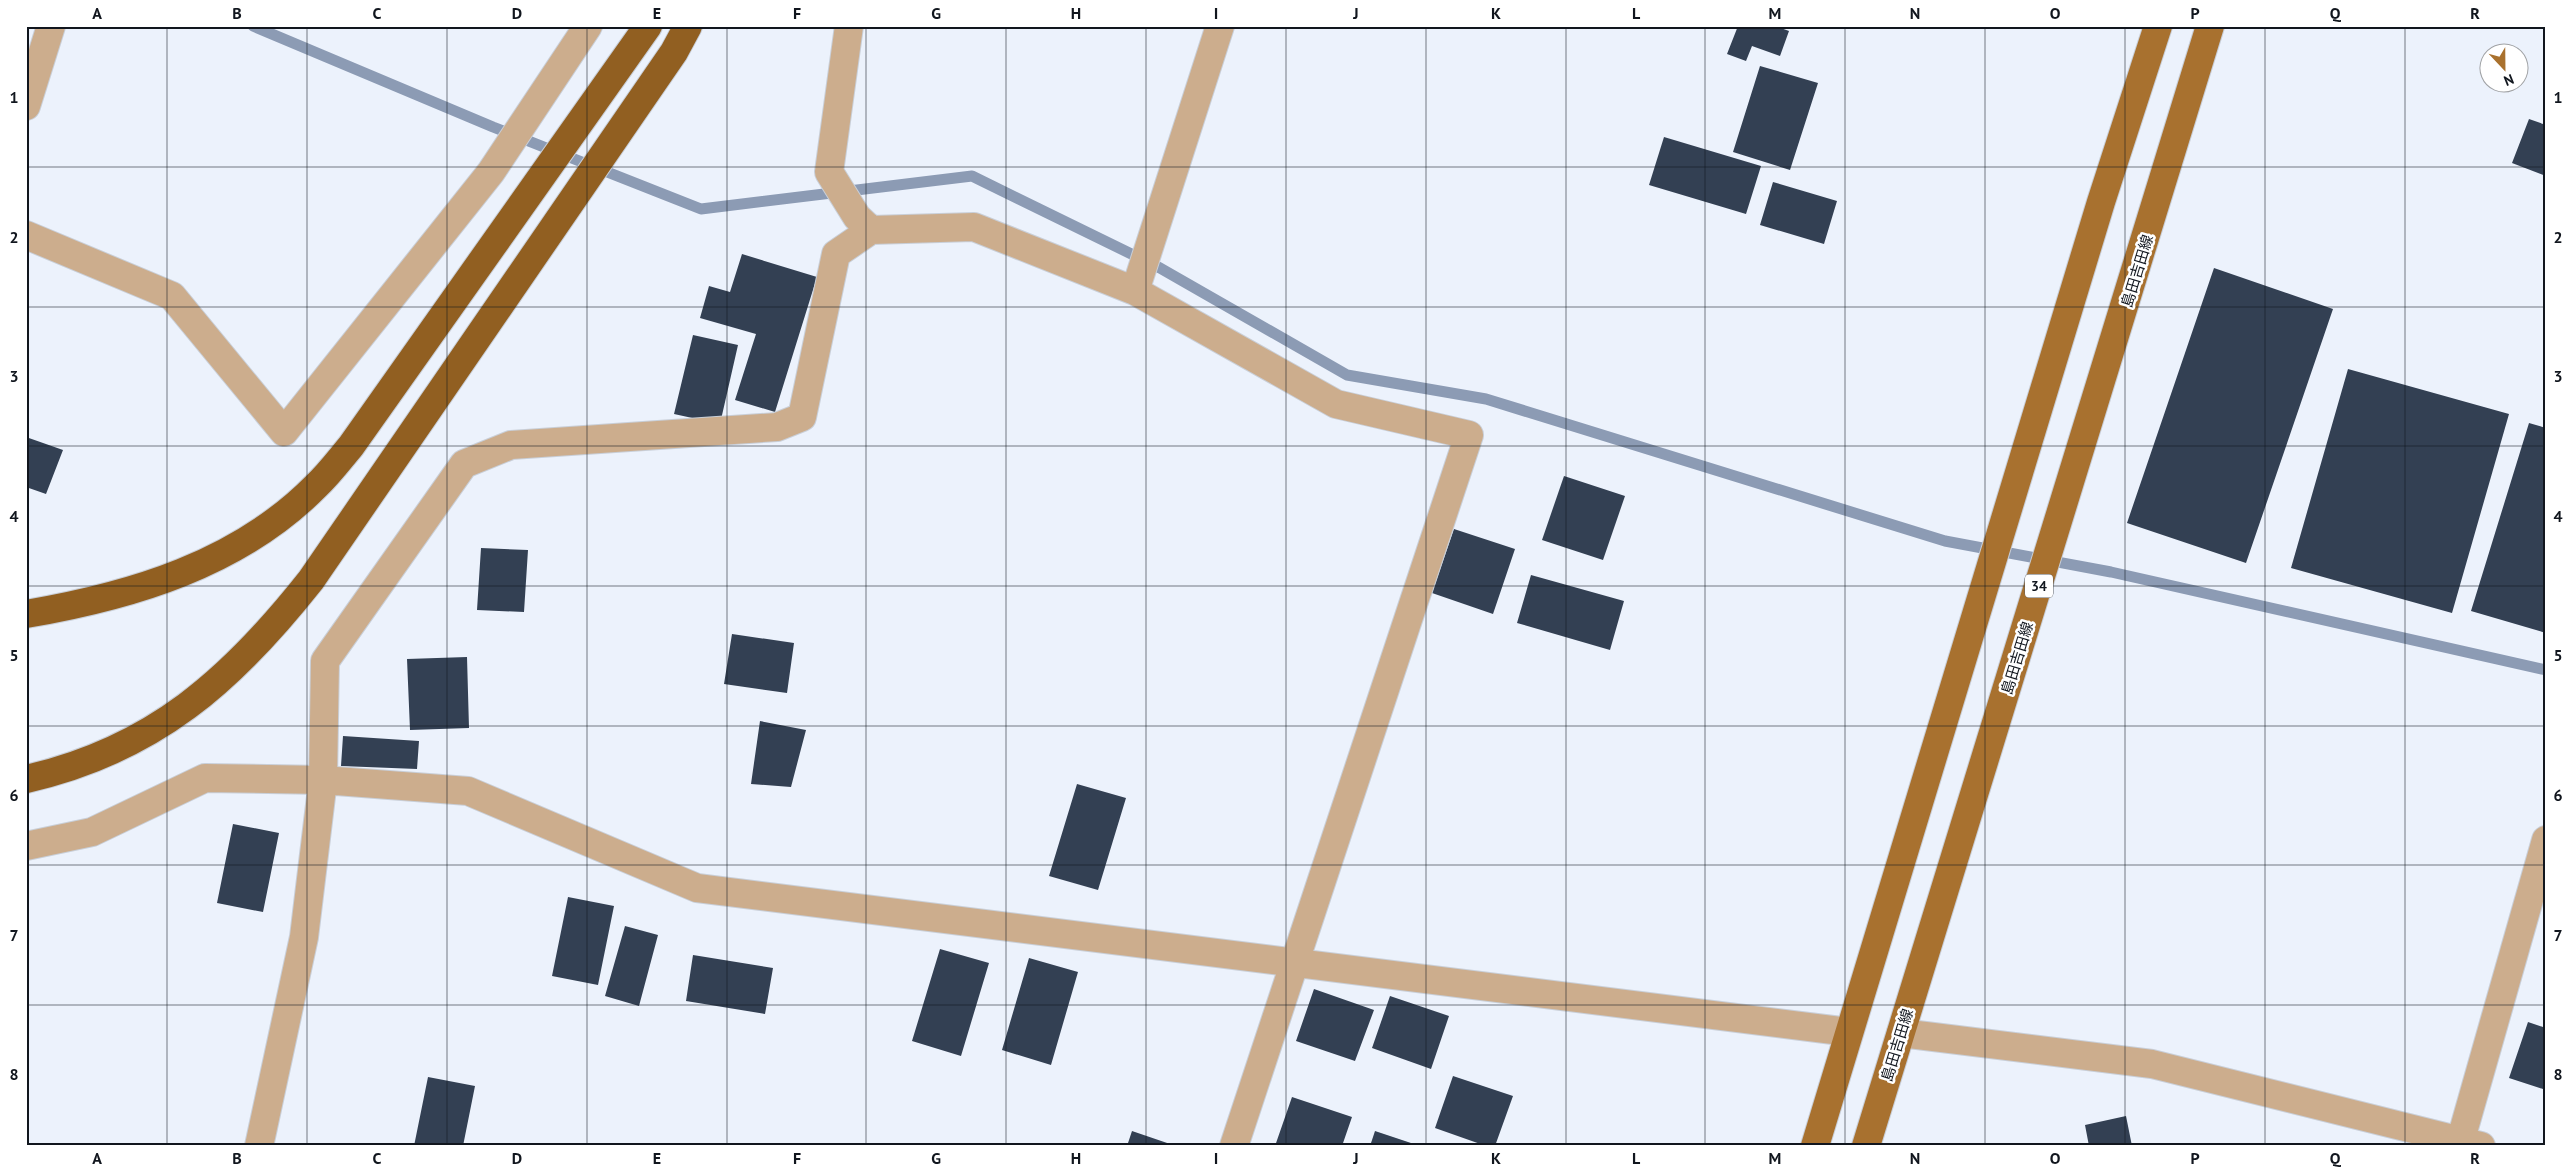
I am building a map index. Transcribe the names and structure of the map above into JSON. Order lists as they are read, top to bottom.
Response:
{
  "streets": {
    "main road": ["島田吉田線", "34"]
  },
  "north": "bottom",
  "grid": {
    "columns": [
      "A",
      "B",
      "C",
      "D",
      "E",
      "F",
      "G",
      "H",
      "I",
      "J",
      "K",
      "L",
      "M",
      "N",
      "O",
      "P",
      "Q",
      "R"
    ],
    "rows": [
      "1",
      "2",
      "3",
      "4",
      "5",
      "6",
      "7",
      "8"
    ]
  }
}
